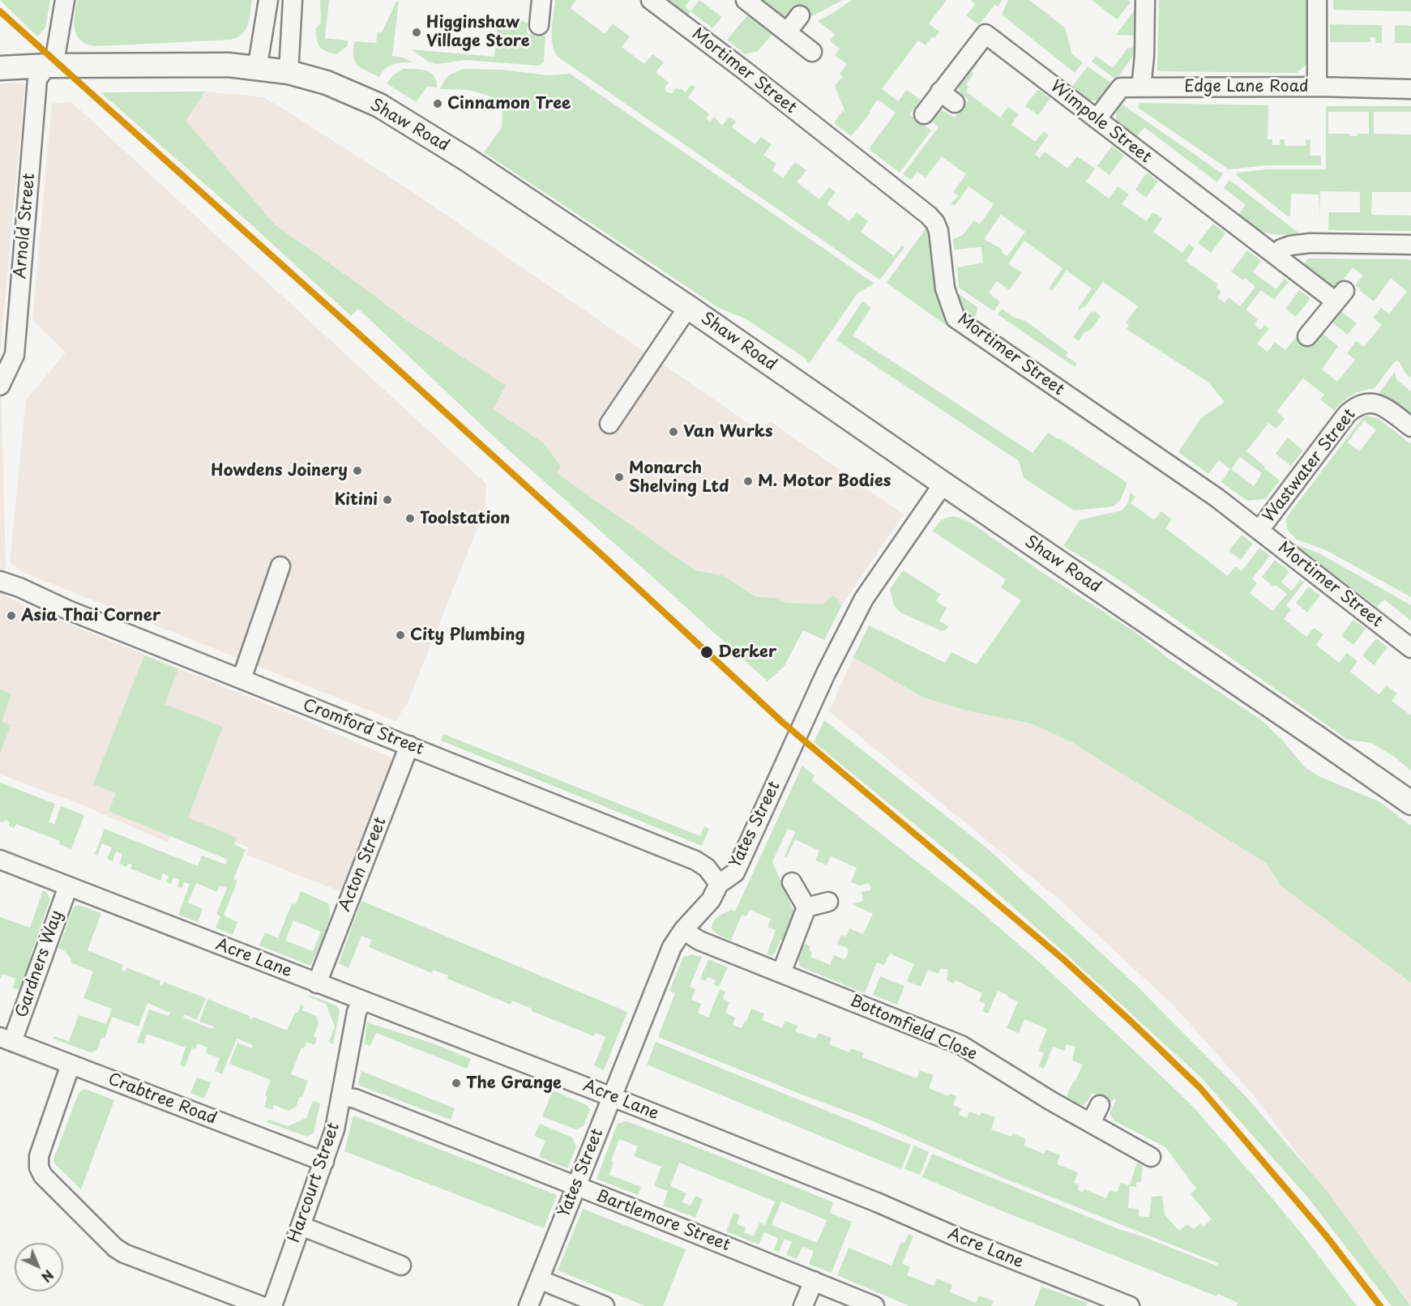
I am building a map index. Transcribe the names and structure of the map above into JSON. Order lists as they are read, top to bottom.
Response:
{
  "streets": {
    "main road": ["Shaw Road"],
    "street": [
      "Mortimer Street",
      "Edge Lane Road",
      "Wimpole Street",
      "Arnold Street",
      "Wastwater Street",
      "Cromford Street",
      "Yates Street",
      "Acton Street",
      "Acre Lane",
      "Gardners Way",
      "Bottomfield Close",
      "Crabtree Road",
      "Harcourt Street",
      "Bartlemore Street"
    ]
  },
  "crossings": [
    ["Mortimer Street", "Wastwater Street"],
    ["Edge Lane Road", "Wimpole Street"],
    ["Shaw Road", "Arnold Street"],
    ["Shaw Road", "Yates Street"],
    ["Cromford Street", "Yates Street"],
    ["Cromford Street", "Acton Street"],
    ["Yates Street", "Acre Lane"],
    ["Yates Street", "Bottomfield Close"],
    ["Yates Street", "Bartlemore Street"],
    ["Acton Street", "Acre Lane"],
    ["Acre Lane", "Gardners Way"],
    ["Acre Lane", "Harcourt Street"],
    ["Gardners Way", "Crabtree Road"],
    ["Crabtree Road", "Harcourt Street"],
    ["Harcourt Street", "Bartlemore Street"]
  ],
  "places": [
    "Higginshaw Village Store",
    "Cinnamon Tree",
    "Van Wurks",
    "Howdens Joinery",
    "Monarch Shelving Ltd",
    "M. Motor Bodies",
    "Kitini",
    "Toolstation",
    "Asia Thai Corner",
    "City Plumbing",
    "Derker",
    "The Grange"
  ],
  "north": "bottom right"
}
